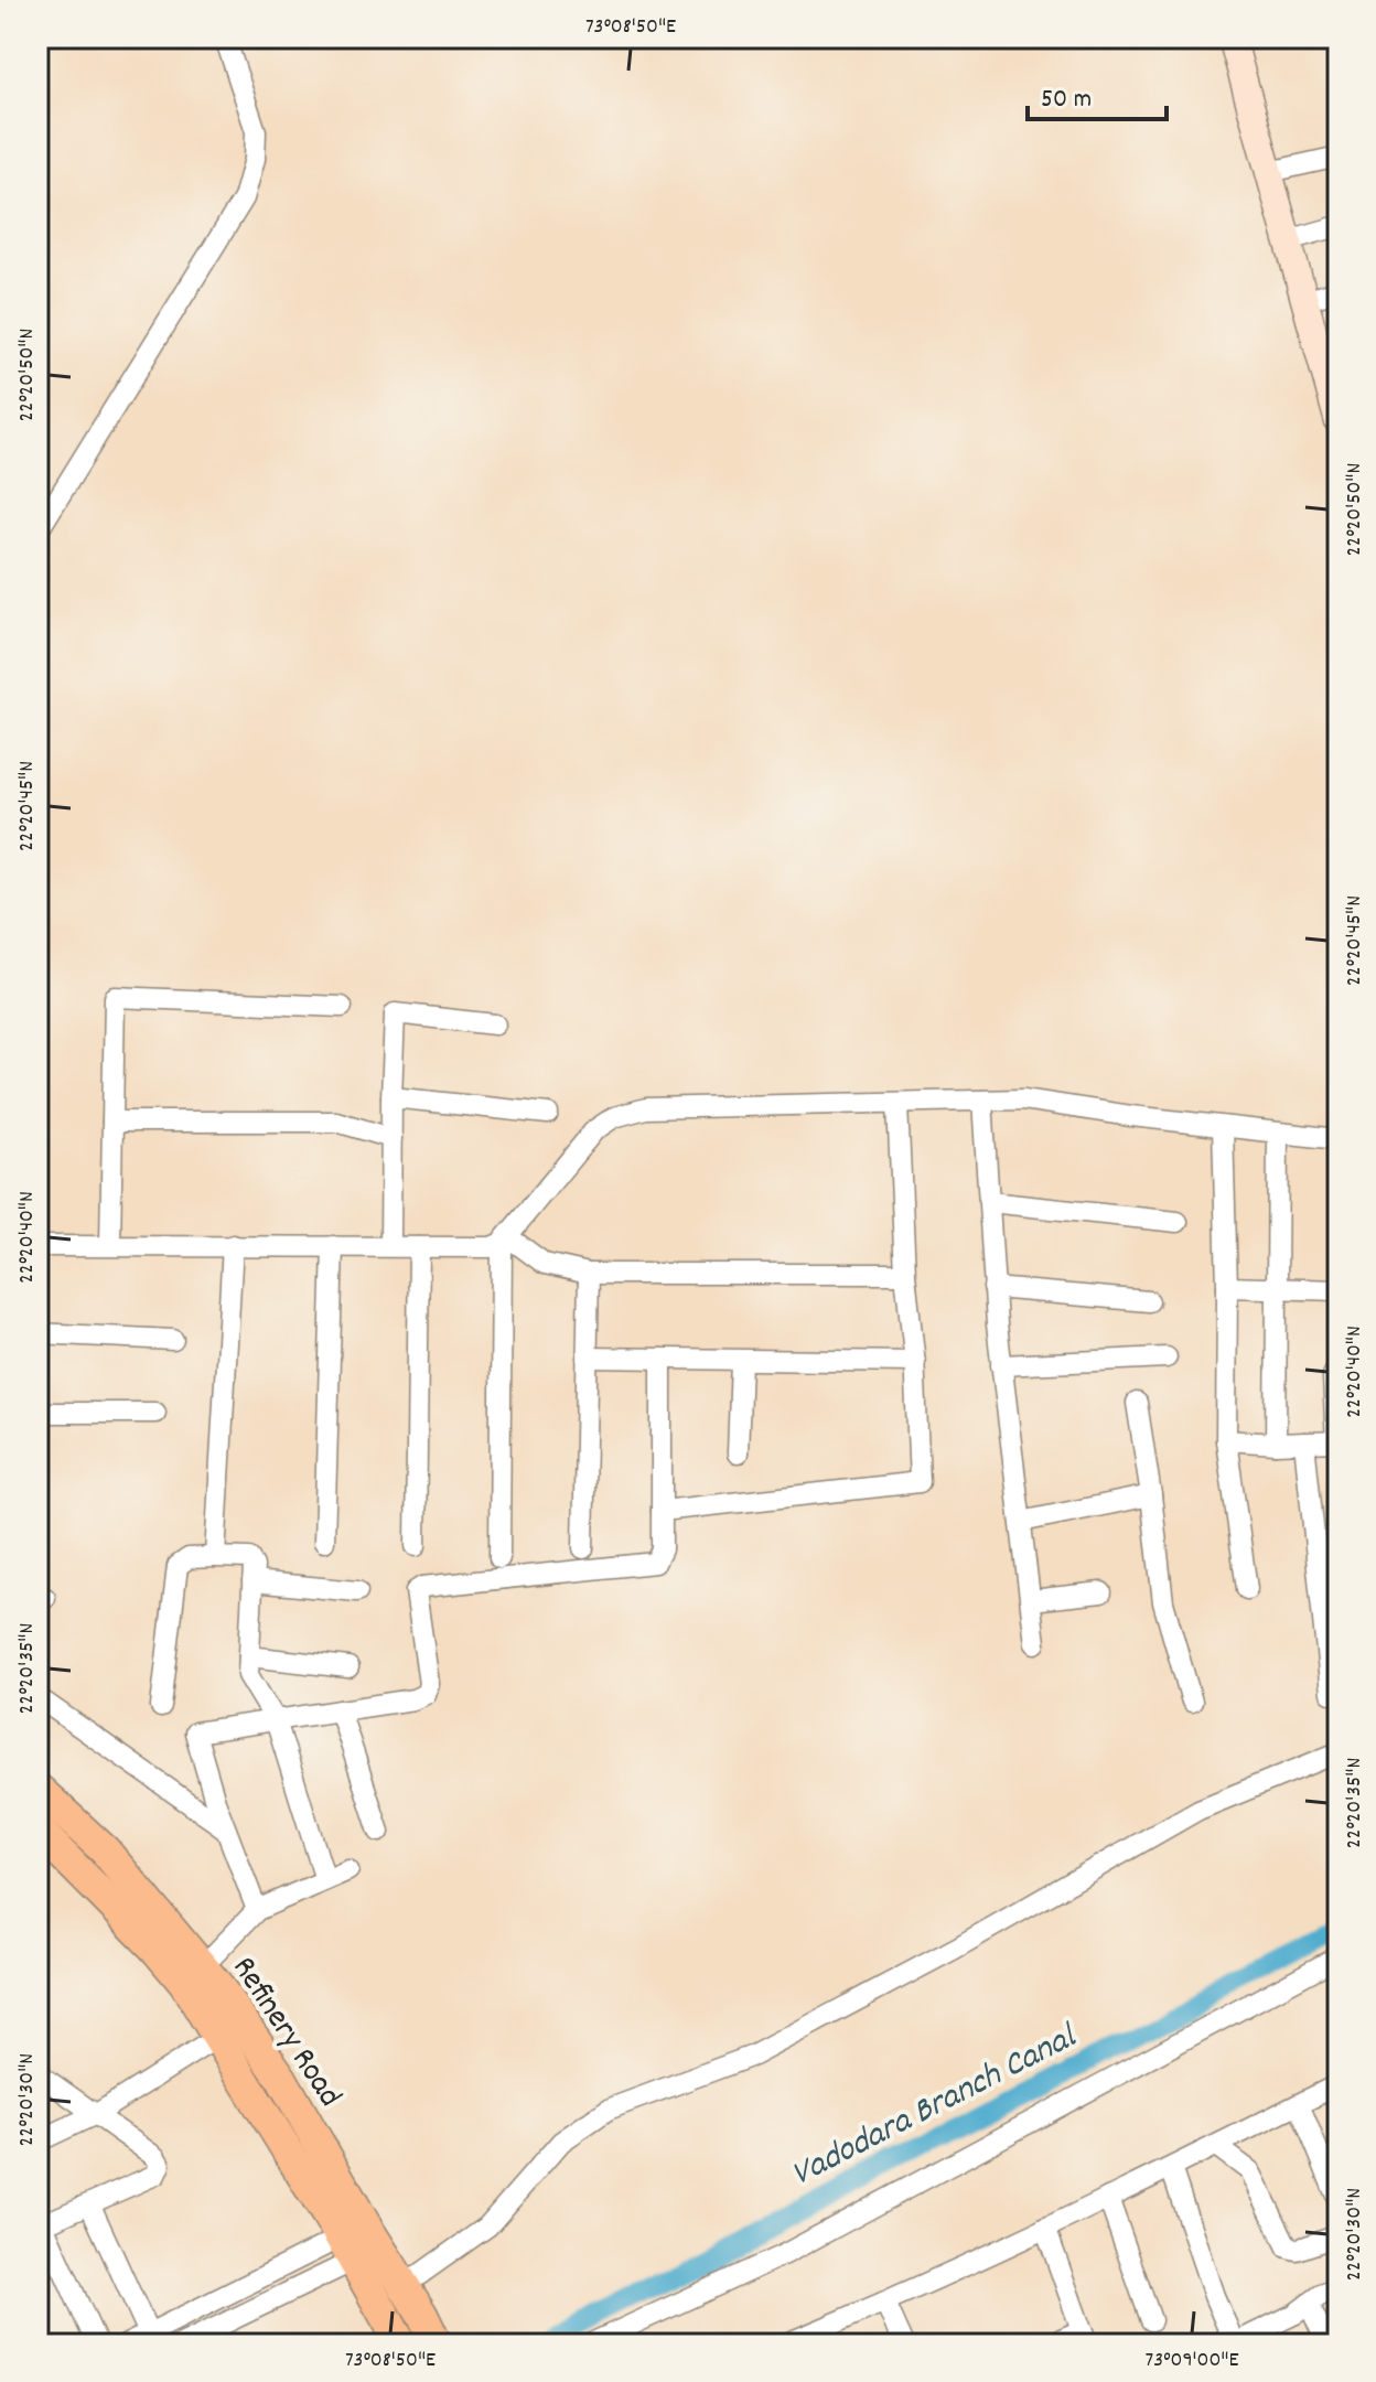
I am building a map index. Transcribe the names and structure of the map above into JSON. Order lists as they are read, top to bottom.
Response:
{
  "streets": {
    "main road": ["Refinery Road"]
  },
  "water": ["Vadodara Branch Canal"],
  "scale_bar": "50 m",
  "coordinates": [
    "73°08'50\"E",
    "22°20'50\"N",
    "22°20'45\"N",
    "22°20'40\"N",
    "22°20'35\"N",
    "22°20'30\"N",
    "73°09'00\"E"
  ]
}
